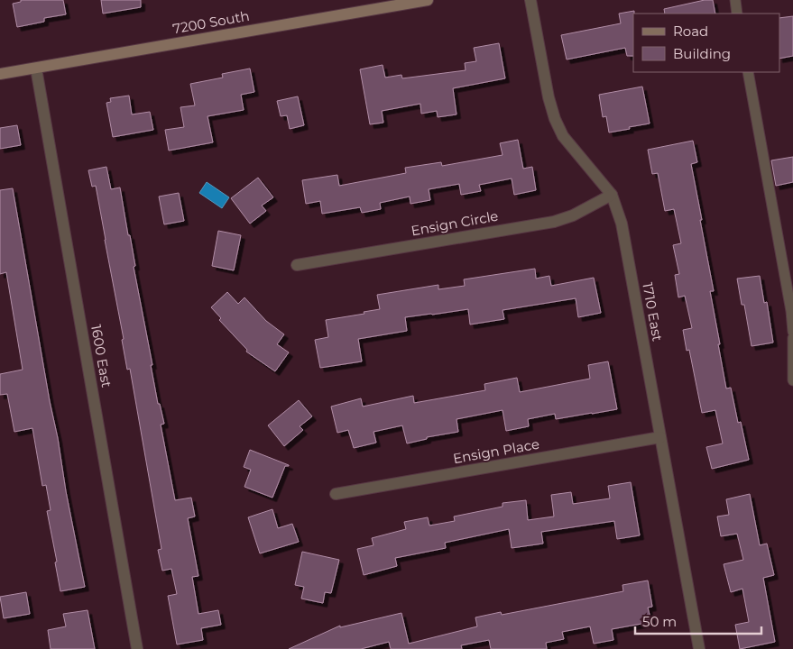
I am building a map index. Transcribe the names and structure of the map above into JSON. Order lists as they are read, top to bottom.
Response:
{
  "streets": {
    "street": [
      "7200 South",
      "Ensign Circle",
      "1710 East",
      "1600 East",
      "Ensign Place"
    ]
  },
  "crossings": [
    ["7200 South", "1600 East"],
    ["Ensign Circle", "1710 East"],
    ["1710 East", "Ensign Place"]
  ],
  "legend": ["Road", "Building"],
  "scale_bar": "50 m"
}
